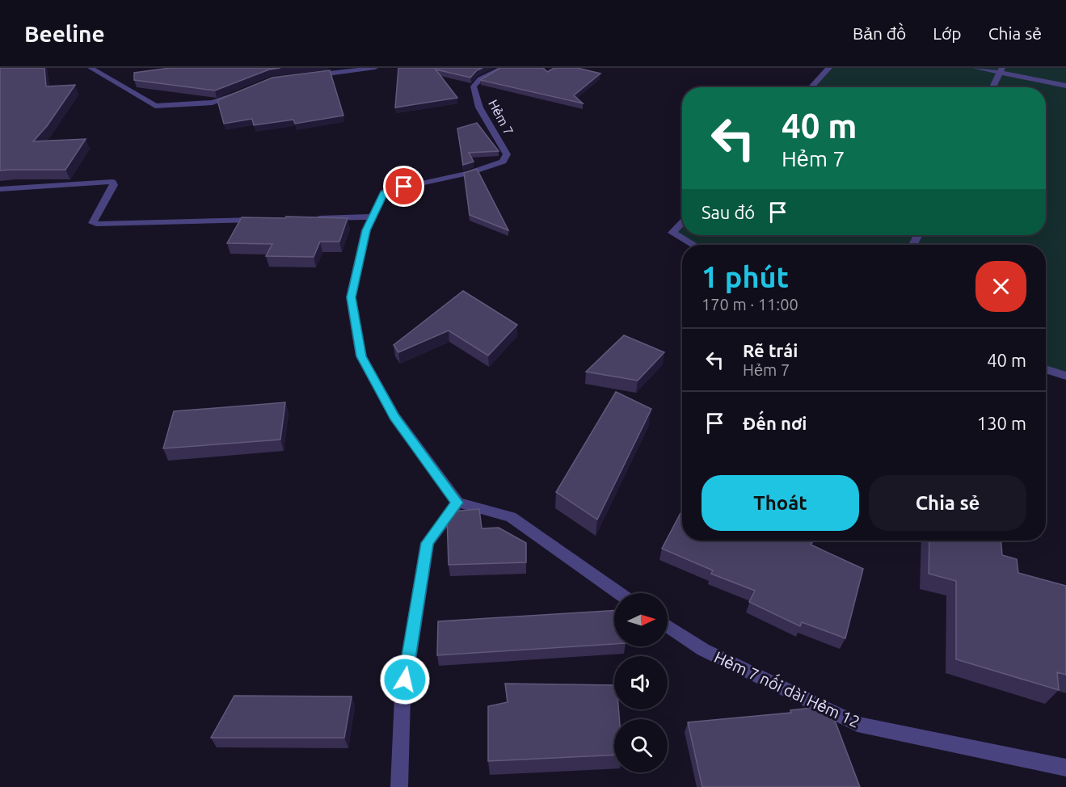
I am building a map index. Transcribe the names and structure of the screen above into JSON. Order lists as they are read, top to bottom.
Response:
{
  "streets": {
    "street": ["Hẻm 7", "Hẻm 7 nối dài Hẻm 12"]
  },
  "north": "right",
  "page": {
    "header": "Beeline",
    "nav": ["Bản đồ", "Lớp", "Chia sẻ"],
    "turn": ["40 m", "Hẻm 7"],
    "then": "Sau đó",
    "heading": ["1 phút", "170 m · 11:00"],
    "list": [
      {
        "name": "Rẽ trái",
        "note": "Hẻm 7",
        "value": "40 m"
      },
      {
        "name": "Đến nơi",
        "value": "130 m"
      }
    ],
    "buttons": ["Thoát", "Chia sẻ"]
  }
}
